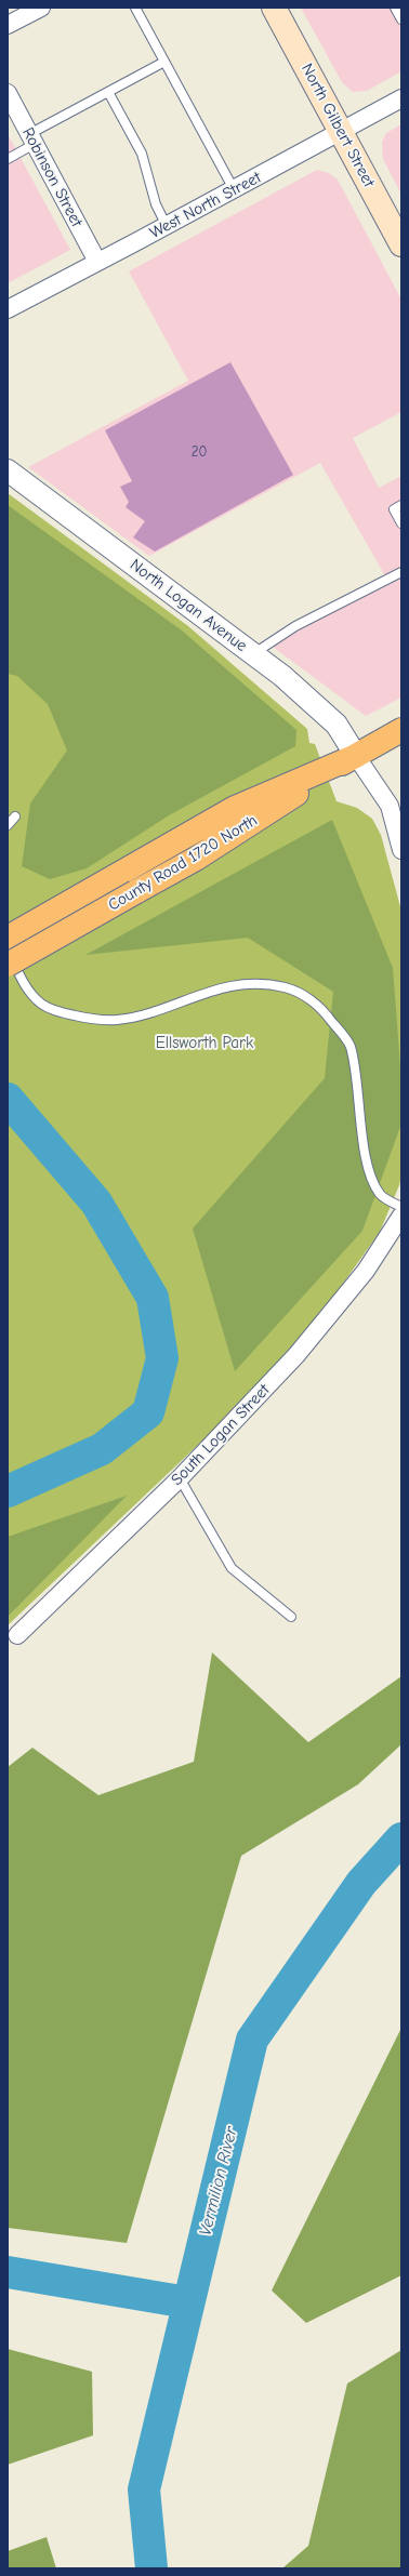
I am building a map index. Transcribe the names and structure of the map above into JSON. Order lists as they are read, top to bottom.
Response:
{
  "streets": {
    "main road": ["North Gilbert Street", "County Road 1720 North"],
    "street": [
      "Robinson Street",
      "West North Street",
      "North Logan Avenue",
      "South Logan Street"
    ]
  },
  "crossings": [
    ["North Gilbert Street", "West North Street"],
    ["Robinson Street", "West North Street"],
    ["North Logan Avenue", "County Road 1720 North"]
  ],
  "water": ["Vermilion River"],
  "parks": ["Ellsworth Park"],
  "house_numbers": ["20"]
}
